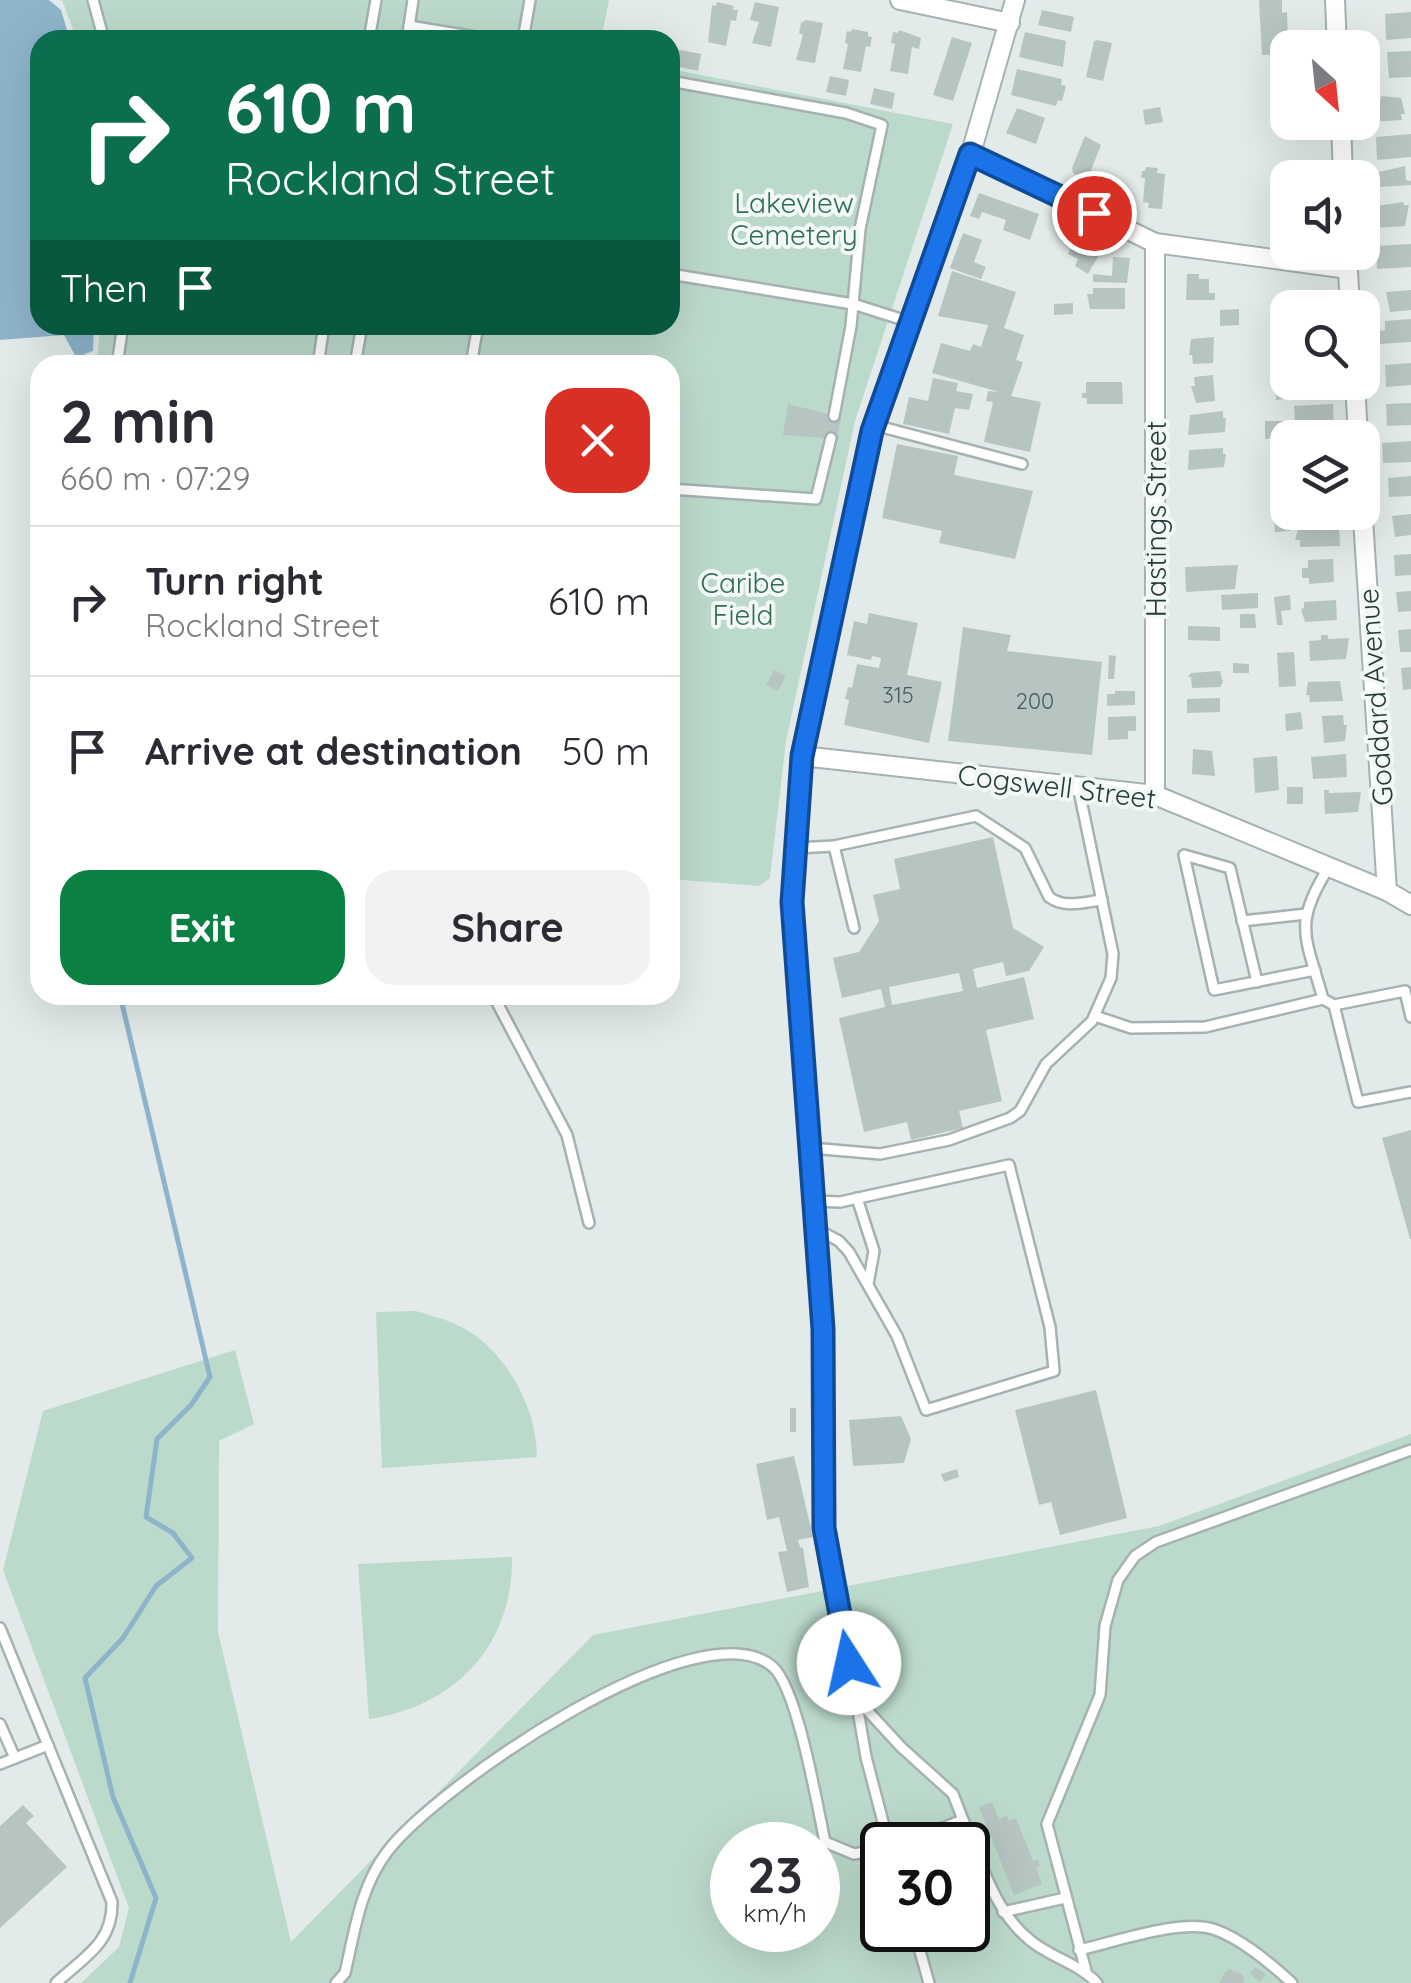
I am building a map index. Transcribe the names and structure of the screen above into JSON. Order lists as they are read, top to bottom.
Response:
{
  "streets": {
    "street": ["Hastings Street", "Goddard Avenue", "Cogswell Street"]
  },
  "crossings": [
    ["Hastings Street", "Cogswell Street"],
    ["Goddard Avenue", "Cogswell Street"]
  ],
  "parks": ["Lakeview Cemetery", "Caribe Field"],
  "house_numbers": ["315", "200"],
  "north": "bottom right",
  "page": {
    "turn": ["610 m", "Rockland Street"],
    "then": "Then",
    "heading": ["2 min", "660 m · 07:29"],
    "list": [
      {
        "name": "Turn right",
        "note": "Rockland Street",
        "value": "610 m"
      },
      {
        "name": "Arrive at destination",
        "value": "50 m"
      }
    ],
    "buttons": ["Exit", "Share"],
    "speed": "23 km/h",
    "limit": "30"
  }
}
